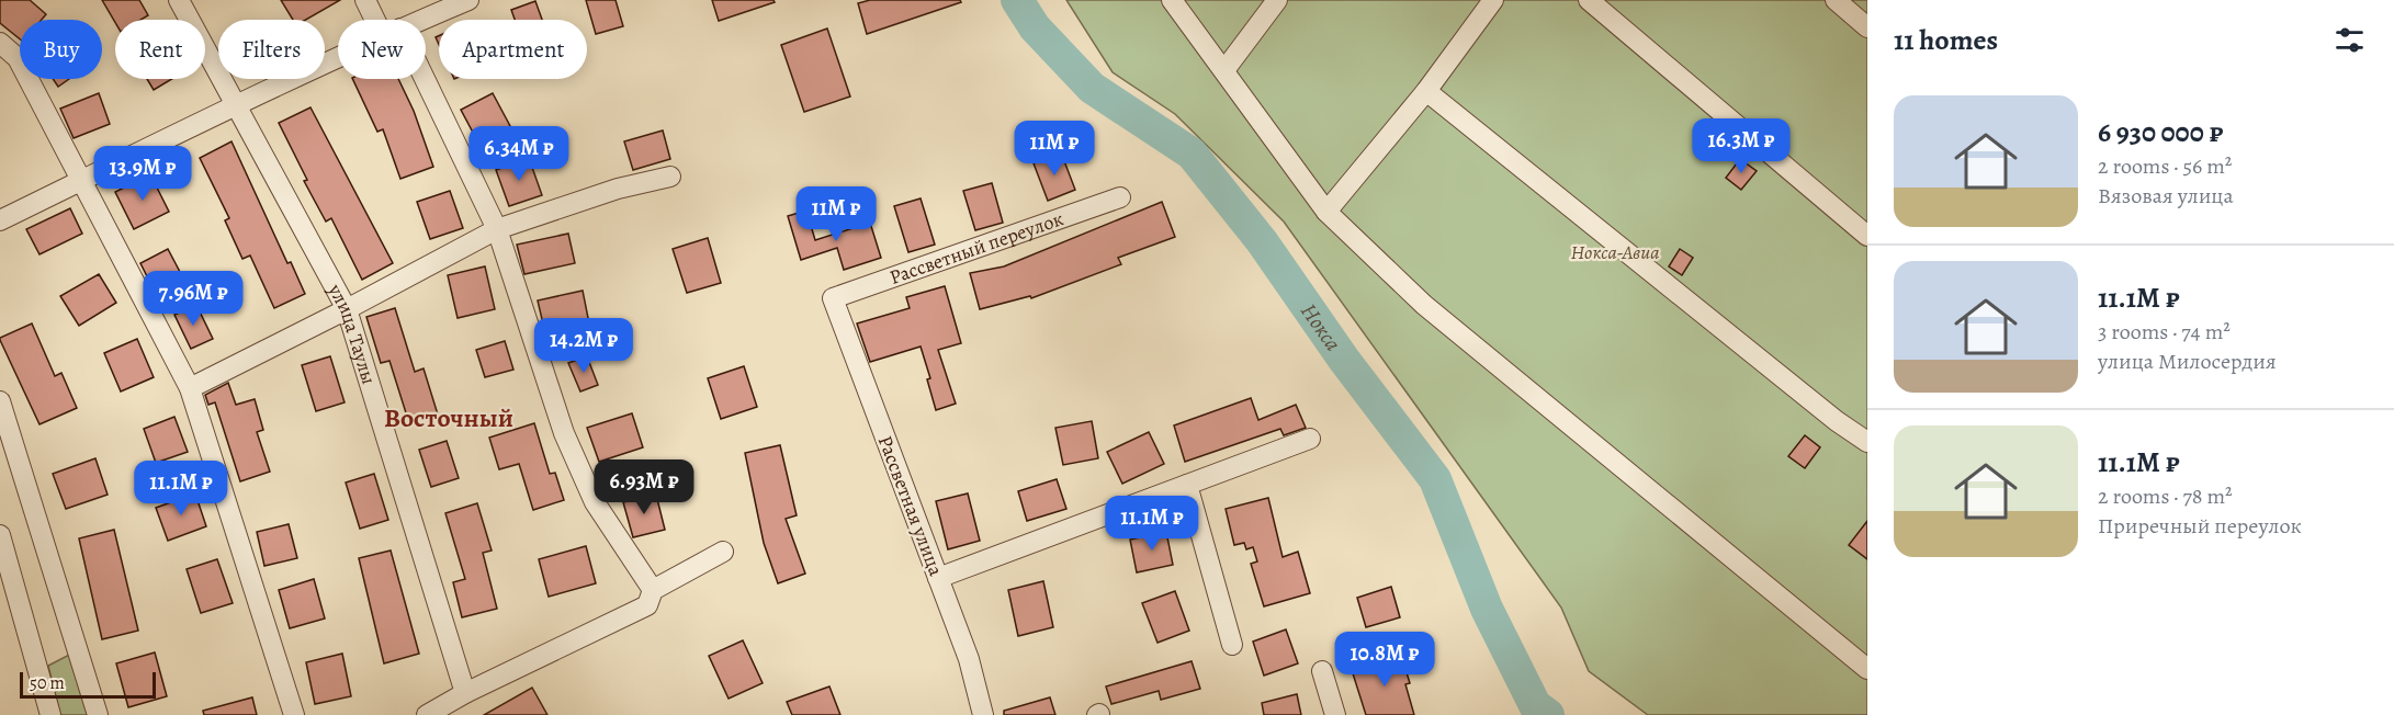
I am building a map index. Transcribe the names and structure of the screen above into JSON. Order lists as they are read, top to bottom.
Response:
{
  "streets": {
    "street": ["Рассветный переулок", "улица Таулы", "Рассветная улица"]
  },
  "crossings": [
    ["Рассветный переулок", "Рассветная улица"]
  ],
  "districts": ["Восточный"],
  "water": ["Нокса"],
  "parks": ["Нокса-Авиа"],
  "scale_bar": "50 m",
  "page": {
    "heading": "11 homes",
    "chip": [
      "Buy",
      "Rent",
      "Filters",
      "New",
      "Apartment"
    ],
    "list": [
      {
        "name": "6 930 000 ₽",
        "note": "2 rooms · 56 m² · Вязовая улица"
      },
      {
        "name": "11.1M ₽",
        "note": "3 rooms · 74 m² · улица Милосердия"
      },
      {
        "name": "11.1M ₽",
        "note": "2 rooms · 78 m² · Приречный переулок"
      }
    ],
    "price": [
      "16.3M ₽",
      "11M ₽",
      "6.34M ₽",
      "13.9M ₽",
      "11M ₽",
      "7.96M ₽",
      "14.2M ₽",
      "6.93M ₽",
      "11.1M ₽",
      "11.1M ₽",
      "10.8M ₽"
    ],
    "scale": "50 m"
  }
}
